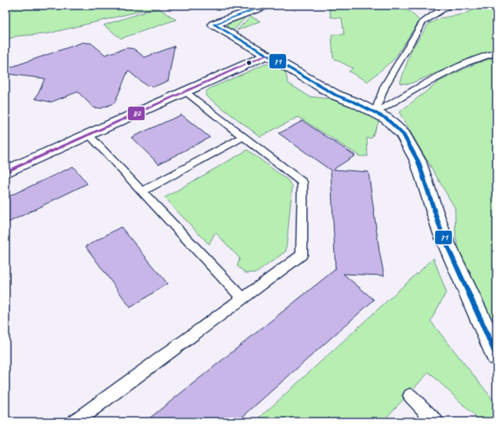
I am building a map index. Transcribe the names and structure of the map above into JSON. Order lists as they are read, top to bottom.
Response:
{
  "lines": ["transit line 71", "transit line 82"]
}
